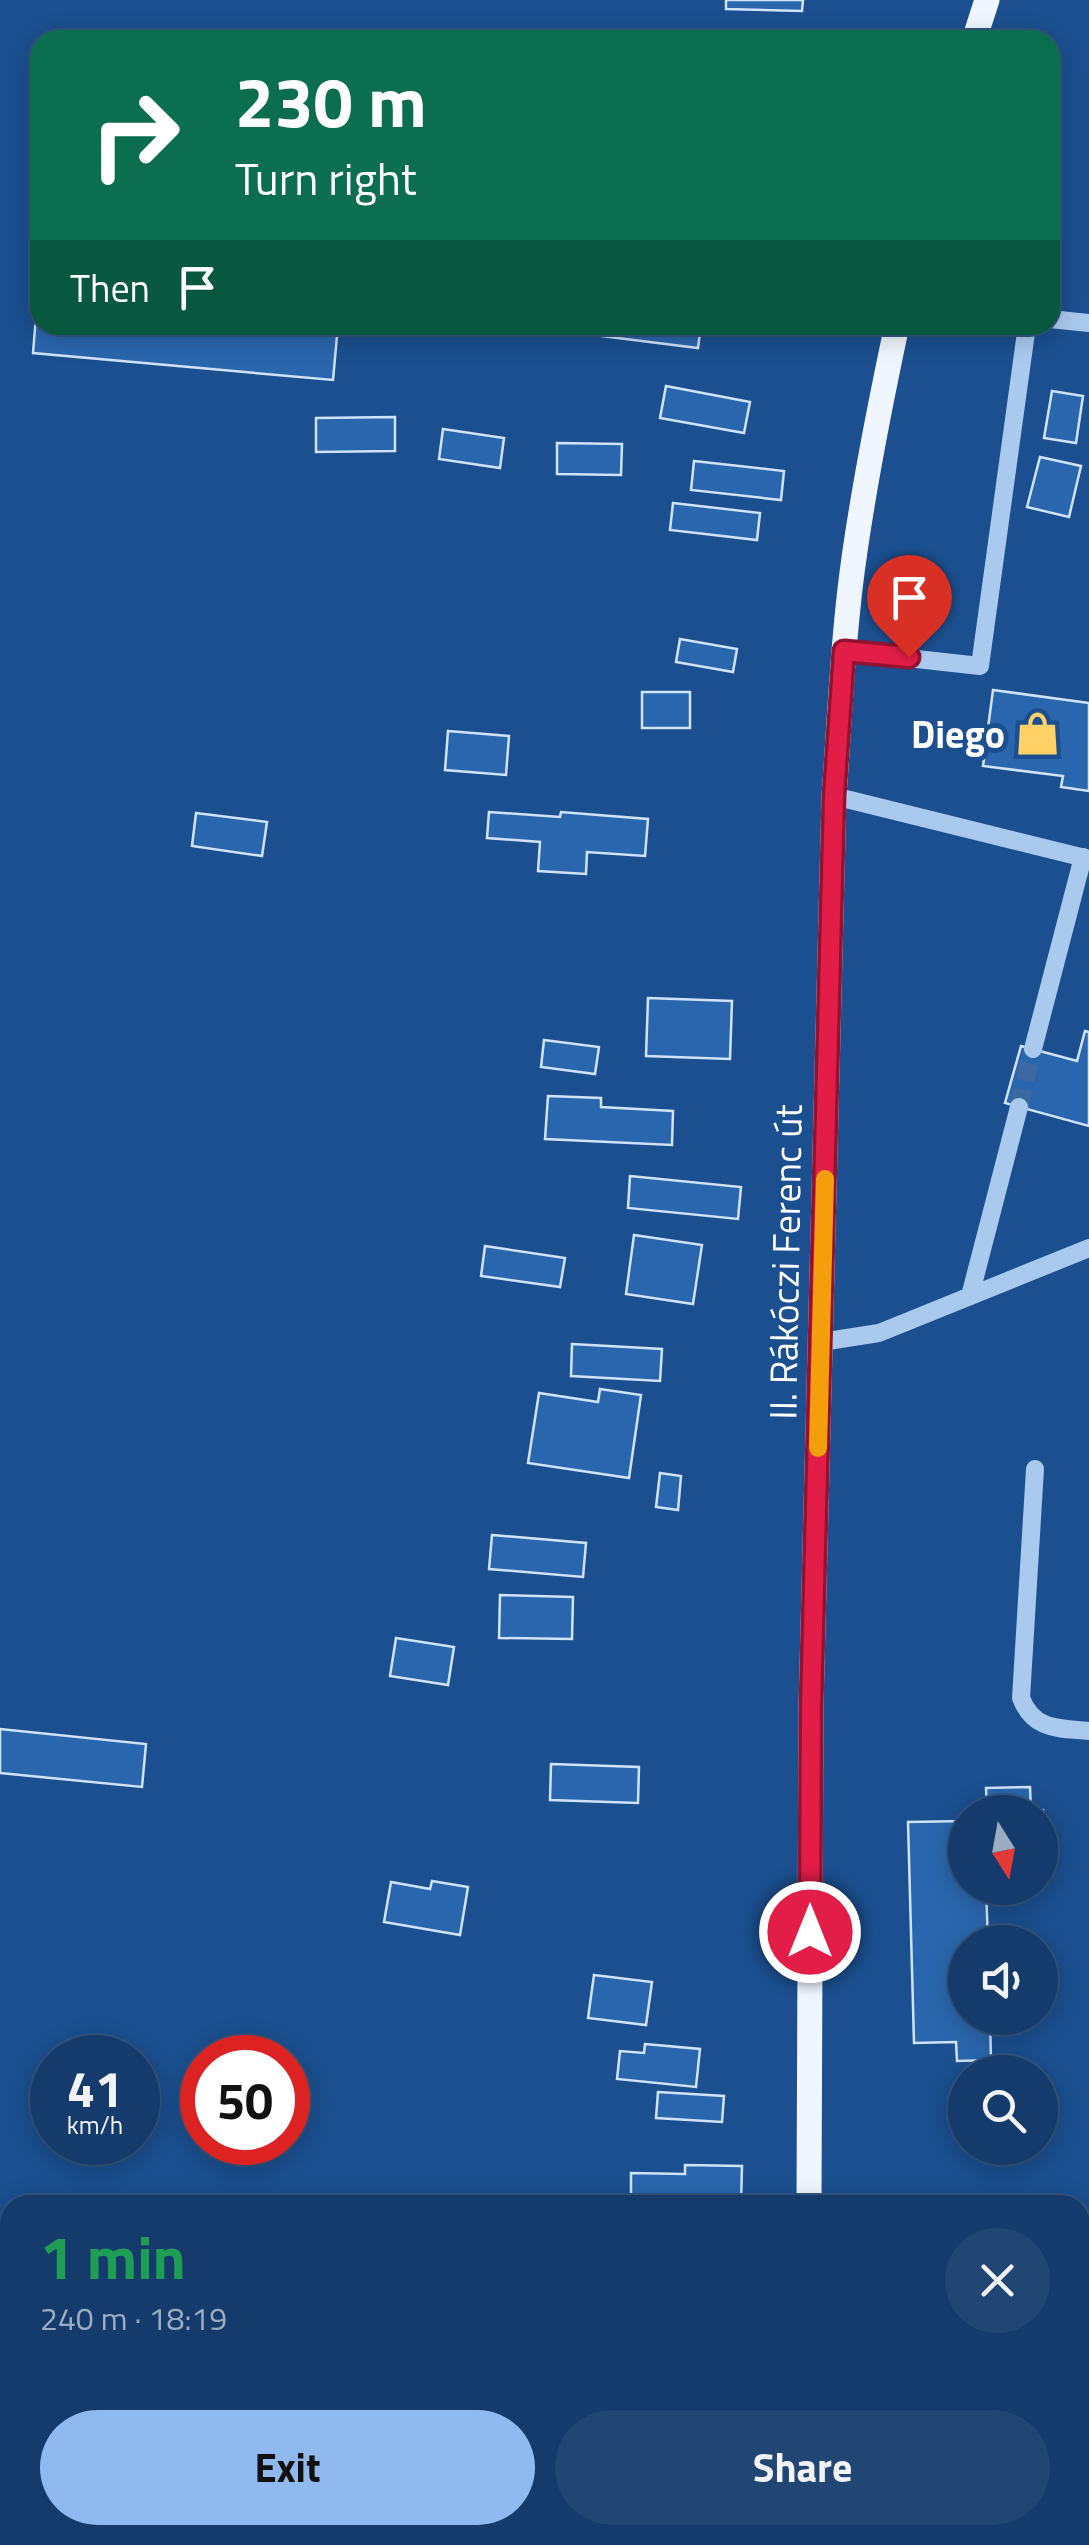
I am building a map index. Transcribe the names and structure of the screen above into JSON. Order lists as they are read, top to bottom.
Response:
{
  "streets": {
    "main road": ["II. Rákóczi Ferenc út"]
  },
  "places": {
    "shop": ["Diego"]
  },
  "north": "bottom",
  "page": {
    "turn": ["230 m", "Turn right"],
    "then": "Then",
    "speed": "41 km/h",
    "limit": "50",
    "heading": ["1 min", "240 m · 18:19"],
    "buttons": ["Exit", "Share"]
  }
}
